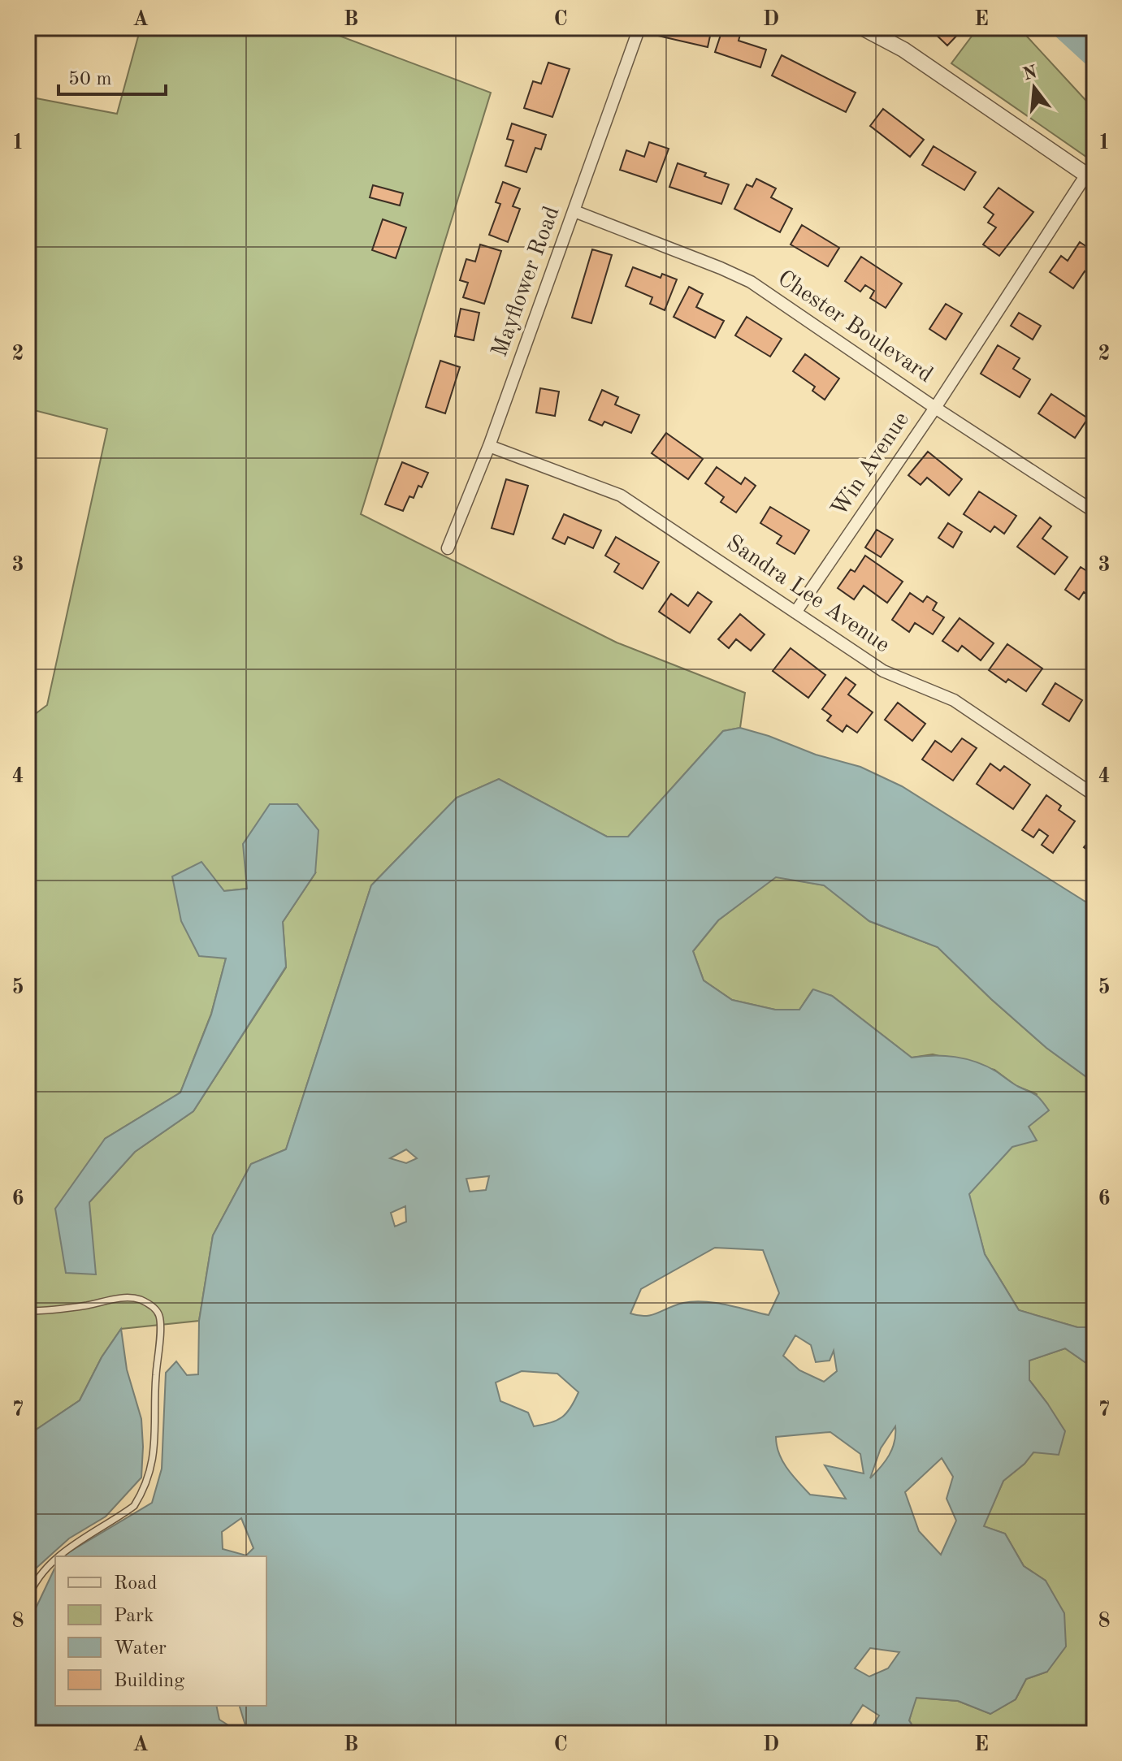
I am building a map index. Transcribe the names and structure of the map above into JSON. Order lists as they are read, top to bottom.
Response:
{
  "streets": {
    "street": [
      "Mayflower Road",
      "Chester Boulevard",
      "Win Avenue",
      "Sandra Lee Avenue"
    ]
  },
  "crossings": [
    ["Mayflower Road", "Chester Boulevard"],
    ["Mayflower Road", "Sandra Lee Avenue"],
    ["Chester Boulevard", "Win Avenue"],
    ["Win Avenue", "Sandra Lee Avenue"]
  ],
  "legend": [
    "Road",
    "Park",
    "Water",
    "Building"
  ],
  "scale_bar": "50 m",
  "north": "top",
  "grid": {
    "columns": [
      "A",
      "B",
      "C",
      "D",
      "E"
    ],
    "rows": [
      "1",
      "2",
      "3",
      "4",
      "5",
      "6",
      "7",
      "8"
    ]
  }
}
